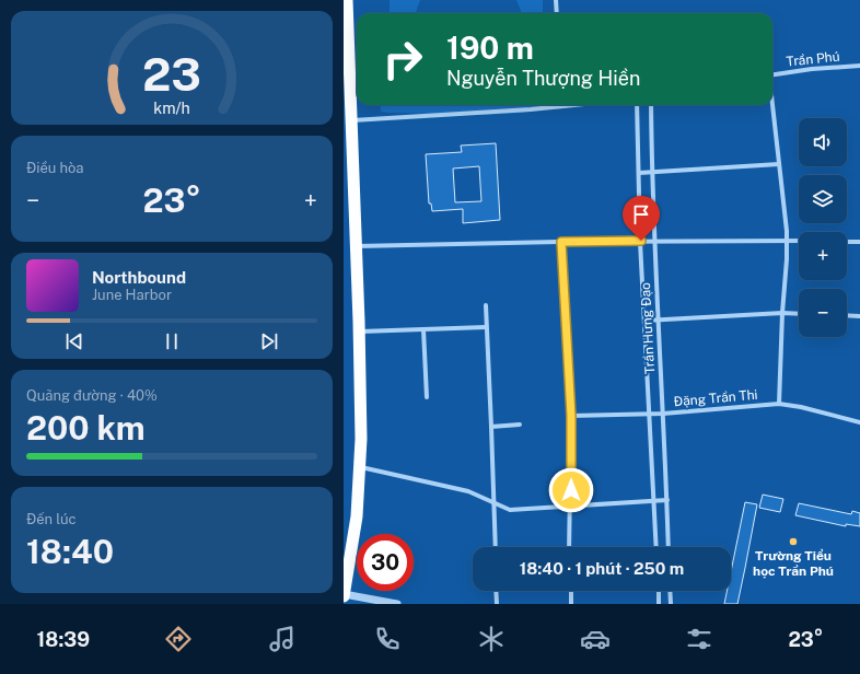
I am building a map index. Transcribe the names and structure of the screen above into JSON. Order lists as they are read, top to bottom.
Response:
{
  "streets": {
    "street": ["Trần Phú", "Trần Hưng Đạo", "Đặng Trần Thi"]
  },
  "crossings": [
    ["Trần Hưng Đạo", "Đặng Trần Thi"]
  ],
  "places": ["Trường Tiểu học Trần Phú"],
  "page": {
    "turn": ["190 m", "Nguyễn Thượng Hiền"],
    "map_buttons": ["+", "−"],
    "tile": [
      "Điều hòa",
      ["Quãng đường · 40%", "200 km"],
      ["Đến lúc", "18:40"]
    ],
    "heat": ["−", "23°", "+"],
    "song": ["Northbound", "June Harbor"],
    "limit": "30",
    "trip": "18:40 · 1 phút · 250 m",
    "tabs": ["18:39", "23°"],
    "gauge": ["23", "km/h"]
  }
}
